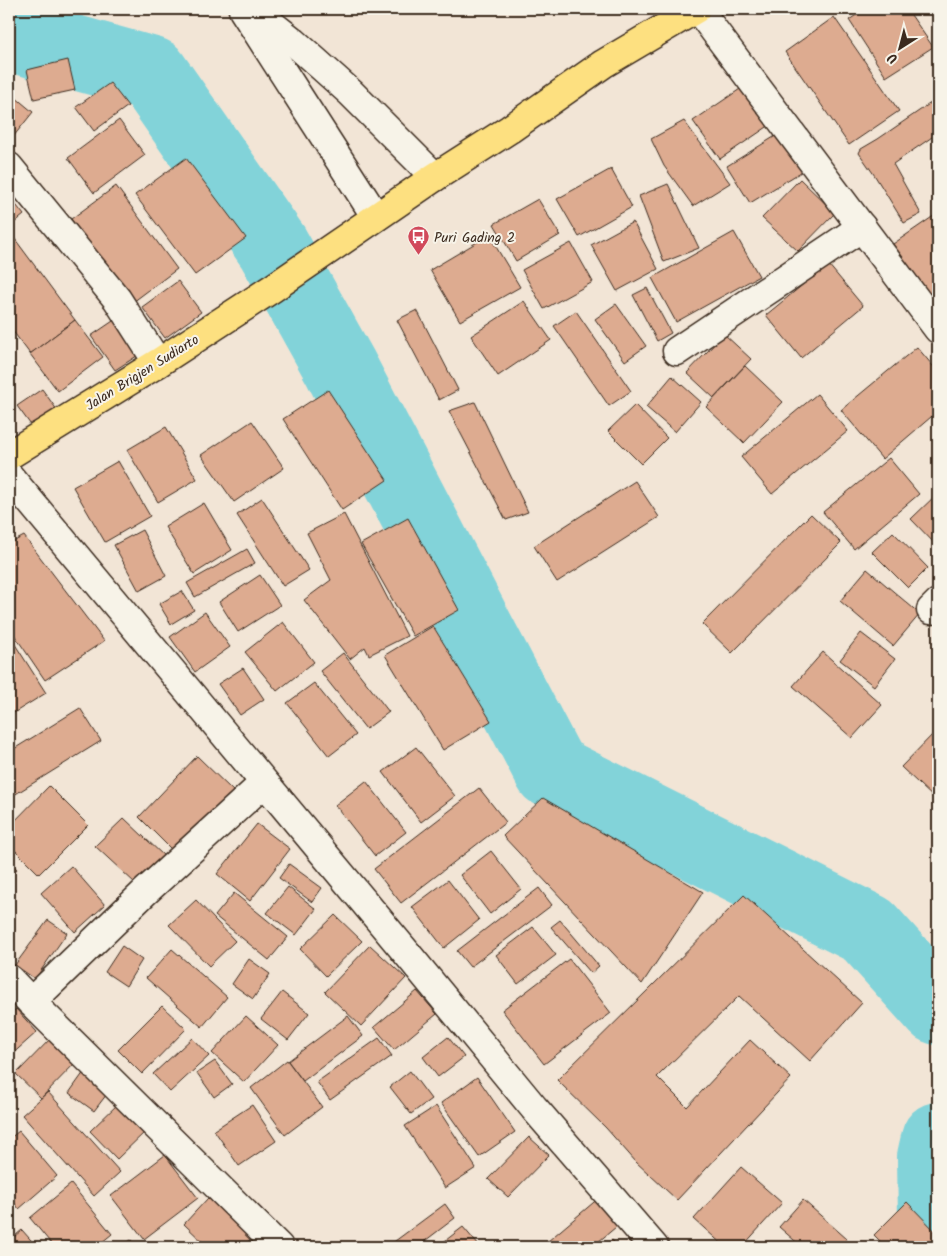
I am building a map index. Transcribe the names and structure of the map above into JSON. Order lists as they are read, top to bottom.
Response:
{
  "streets": {
    "main road": ["Jalan Brigjen Sudiarto"]
  },
  "places": {
    "bus stop": ["Puri Gading 2"]
  },
  "north": "bottom left"
}
